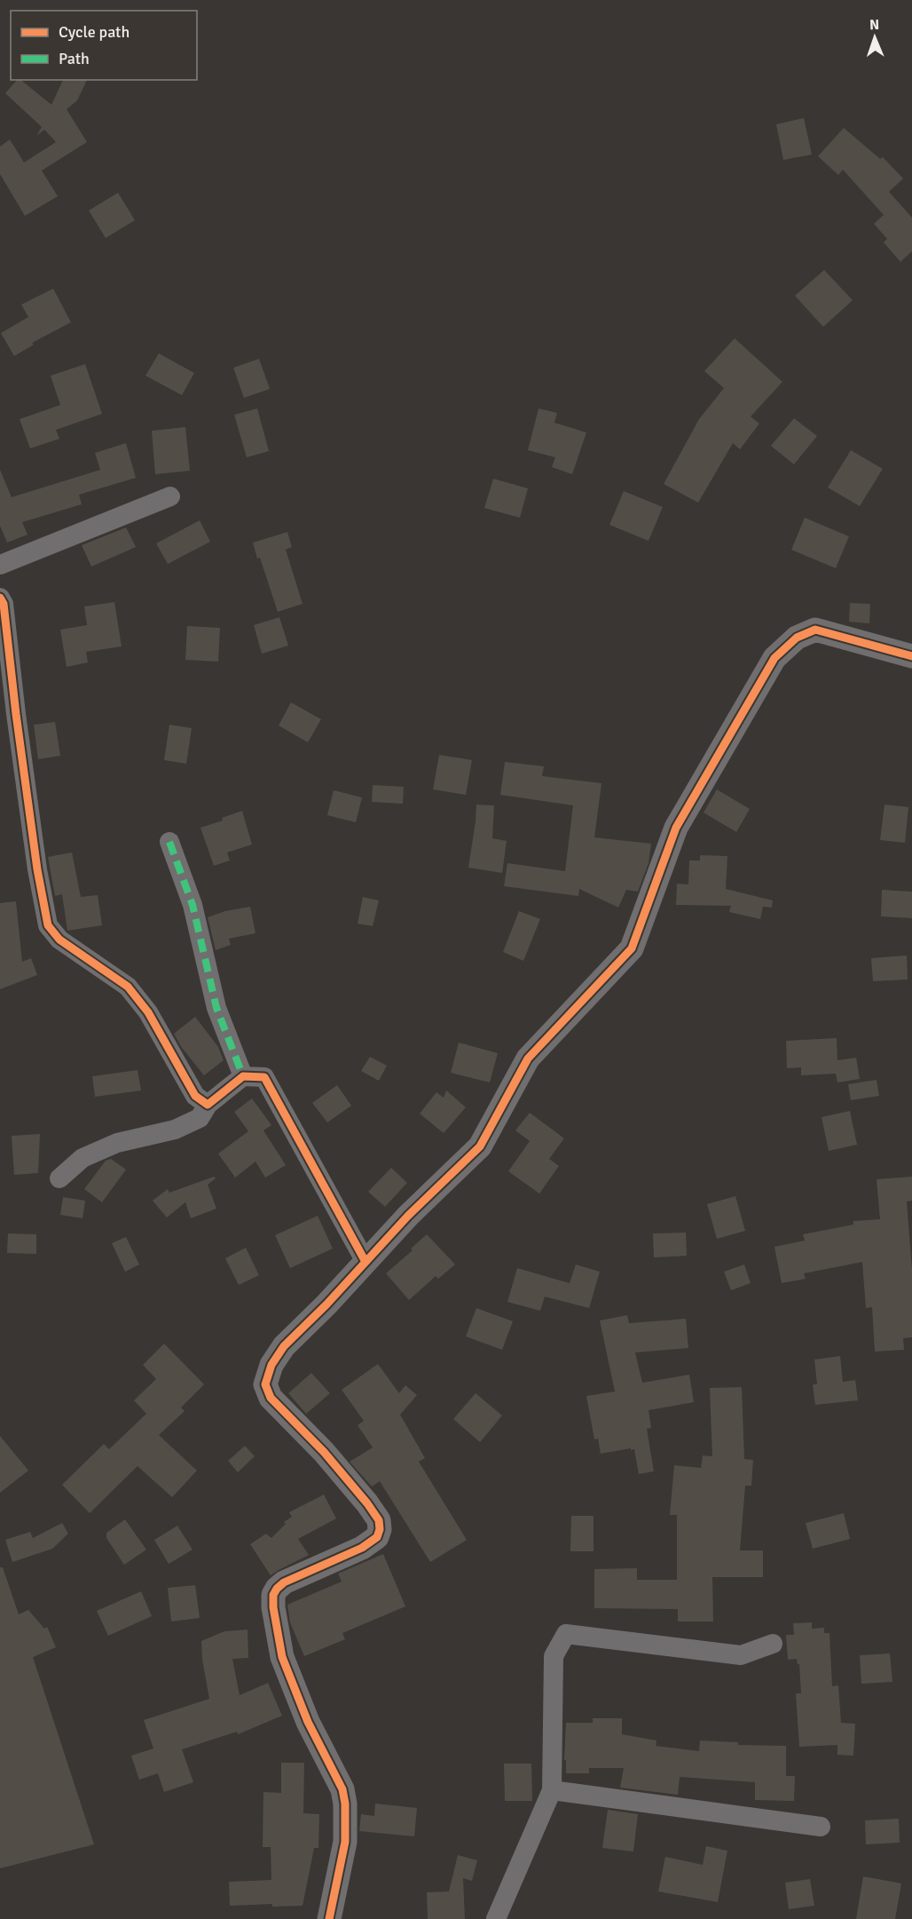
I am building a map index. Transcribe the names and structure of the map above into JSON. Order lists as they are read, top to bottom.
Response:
{
  "legend": ["Cycle path", "Path"],
  "north": "top"
}
